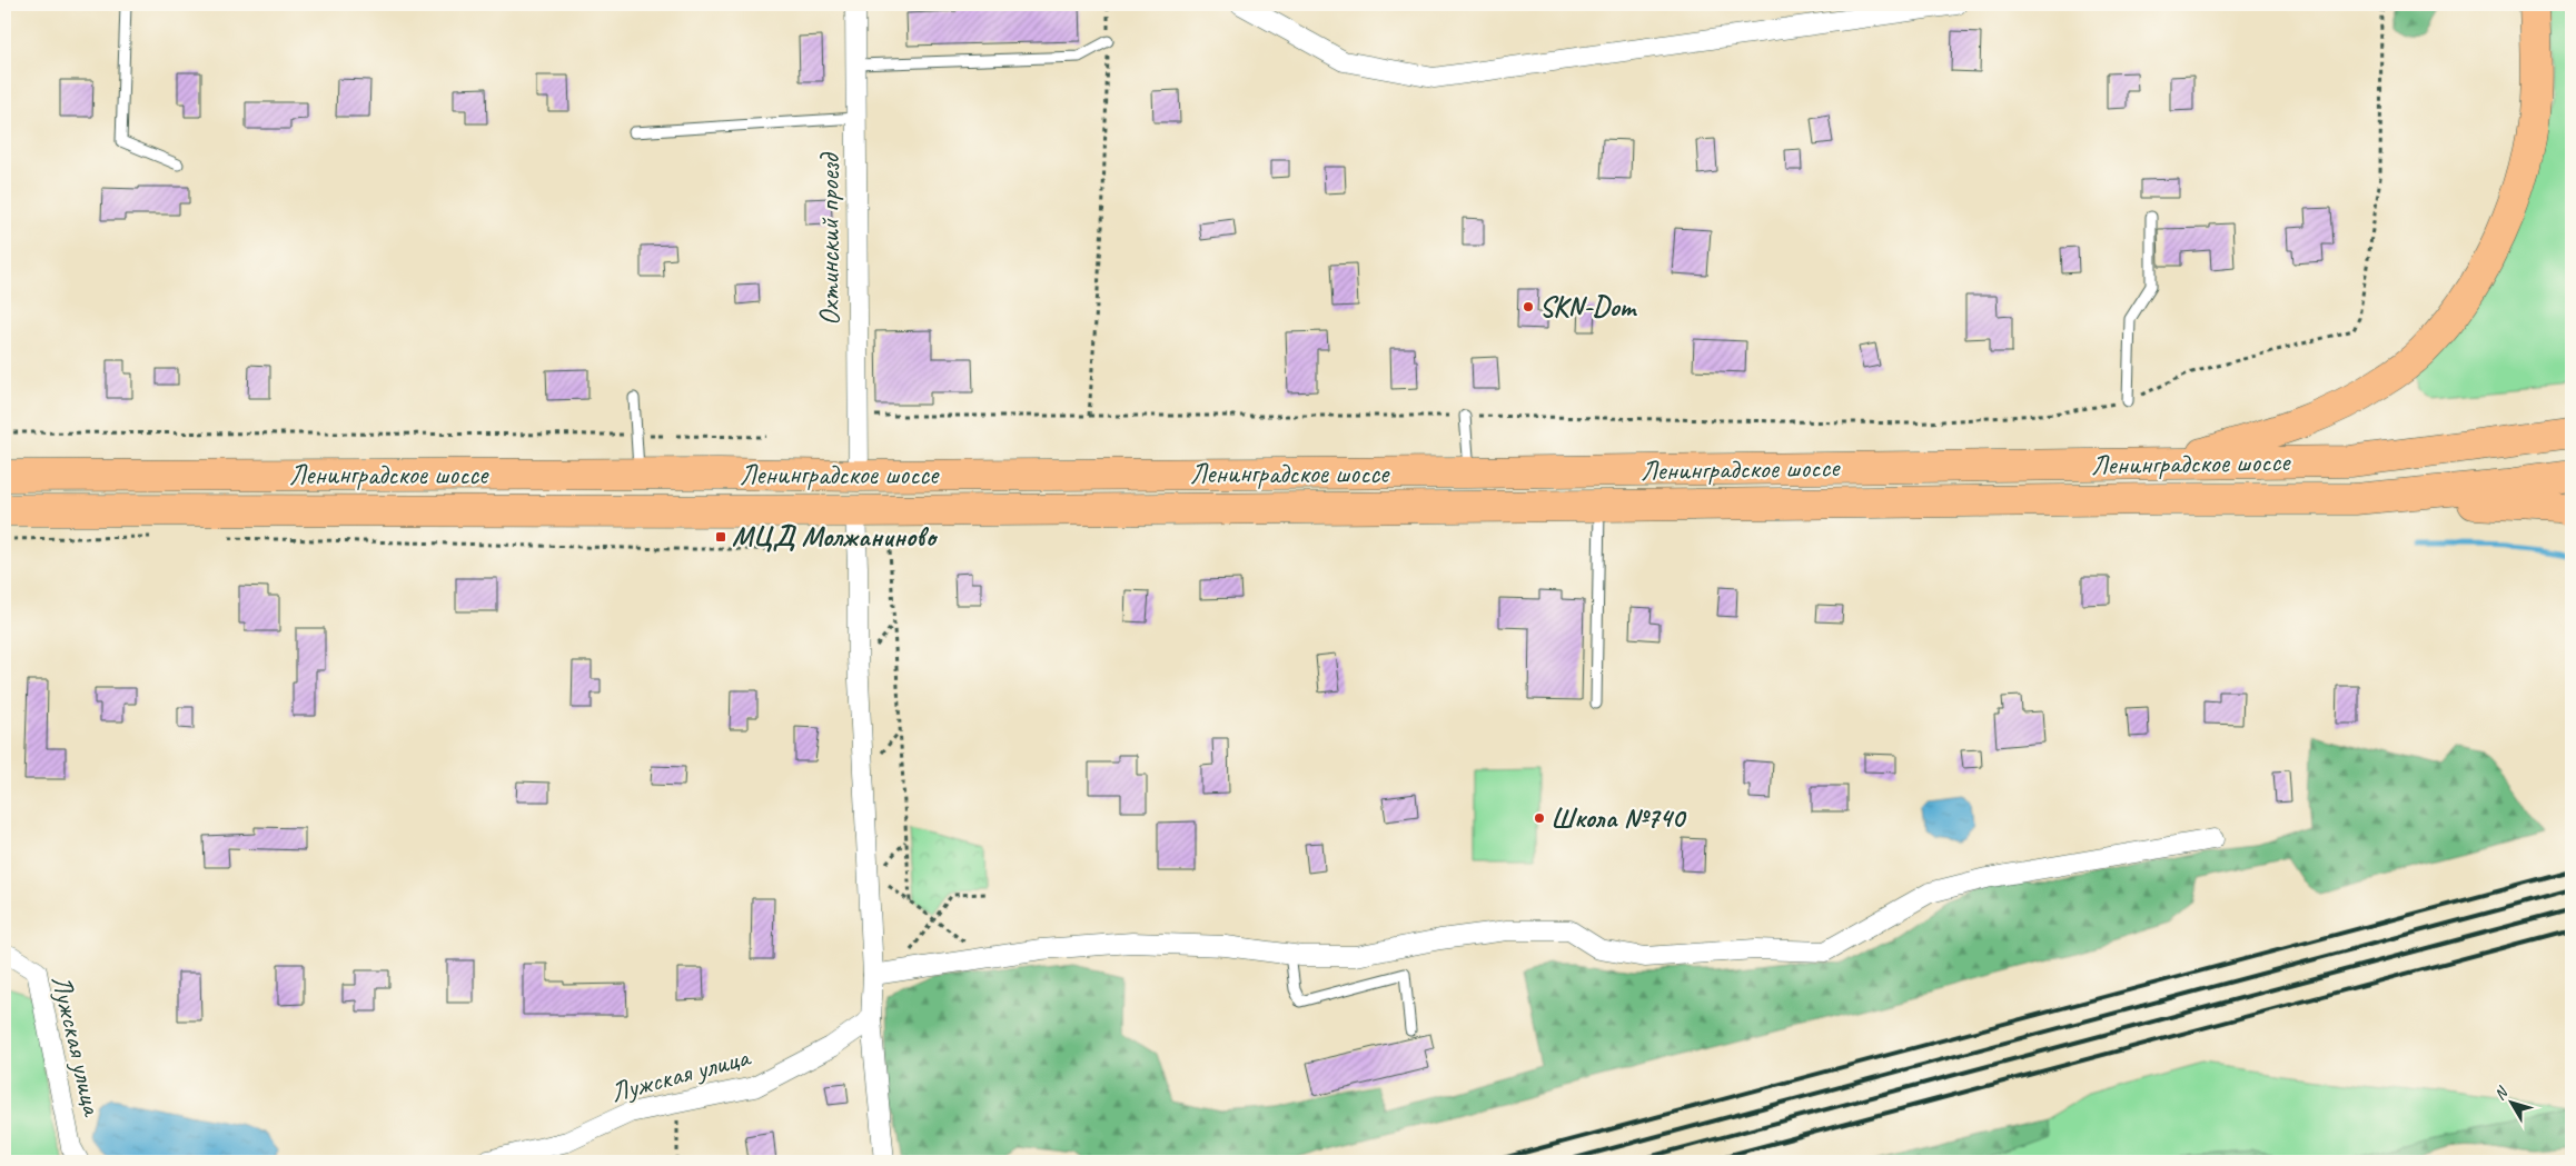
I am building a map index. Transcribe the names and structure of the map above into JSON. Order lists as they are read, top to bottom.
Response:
{
  "streets": {
    "highway": ["Ленинградское шоссе"],
    "street": ["Охтинский проезд", "Лужская улица"]
  },
  "crossings": [
    ["Охтинский проезд", "Ленинградское шоссе"]
  ],
  "places": {
    "other": ["SKN-Dom", "Школа №740"],
    "transit": ["МЦД Молжаниново"]
  },
  "north": "top left"
}
